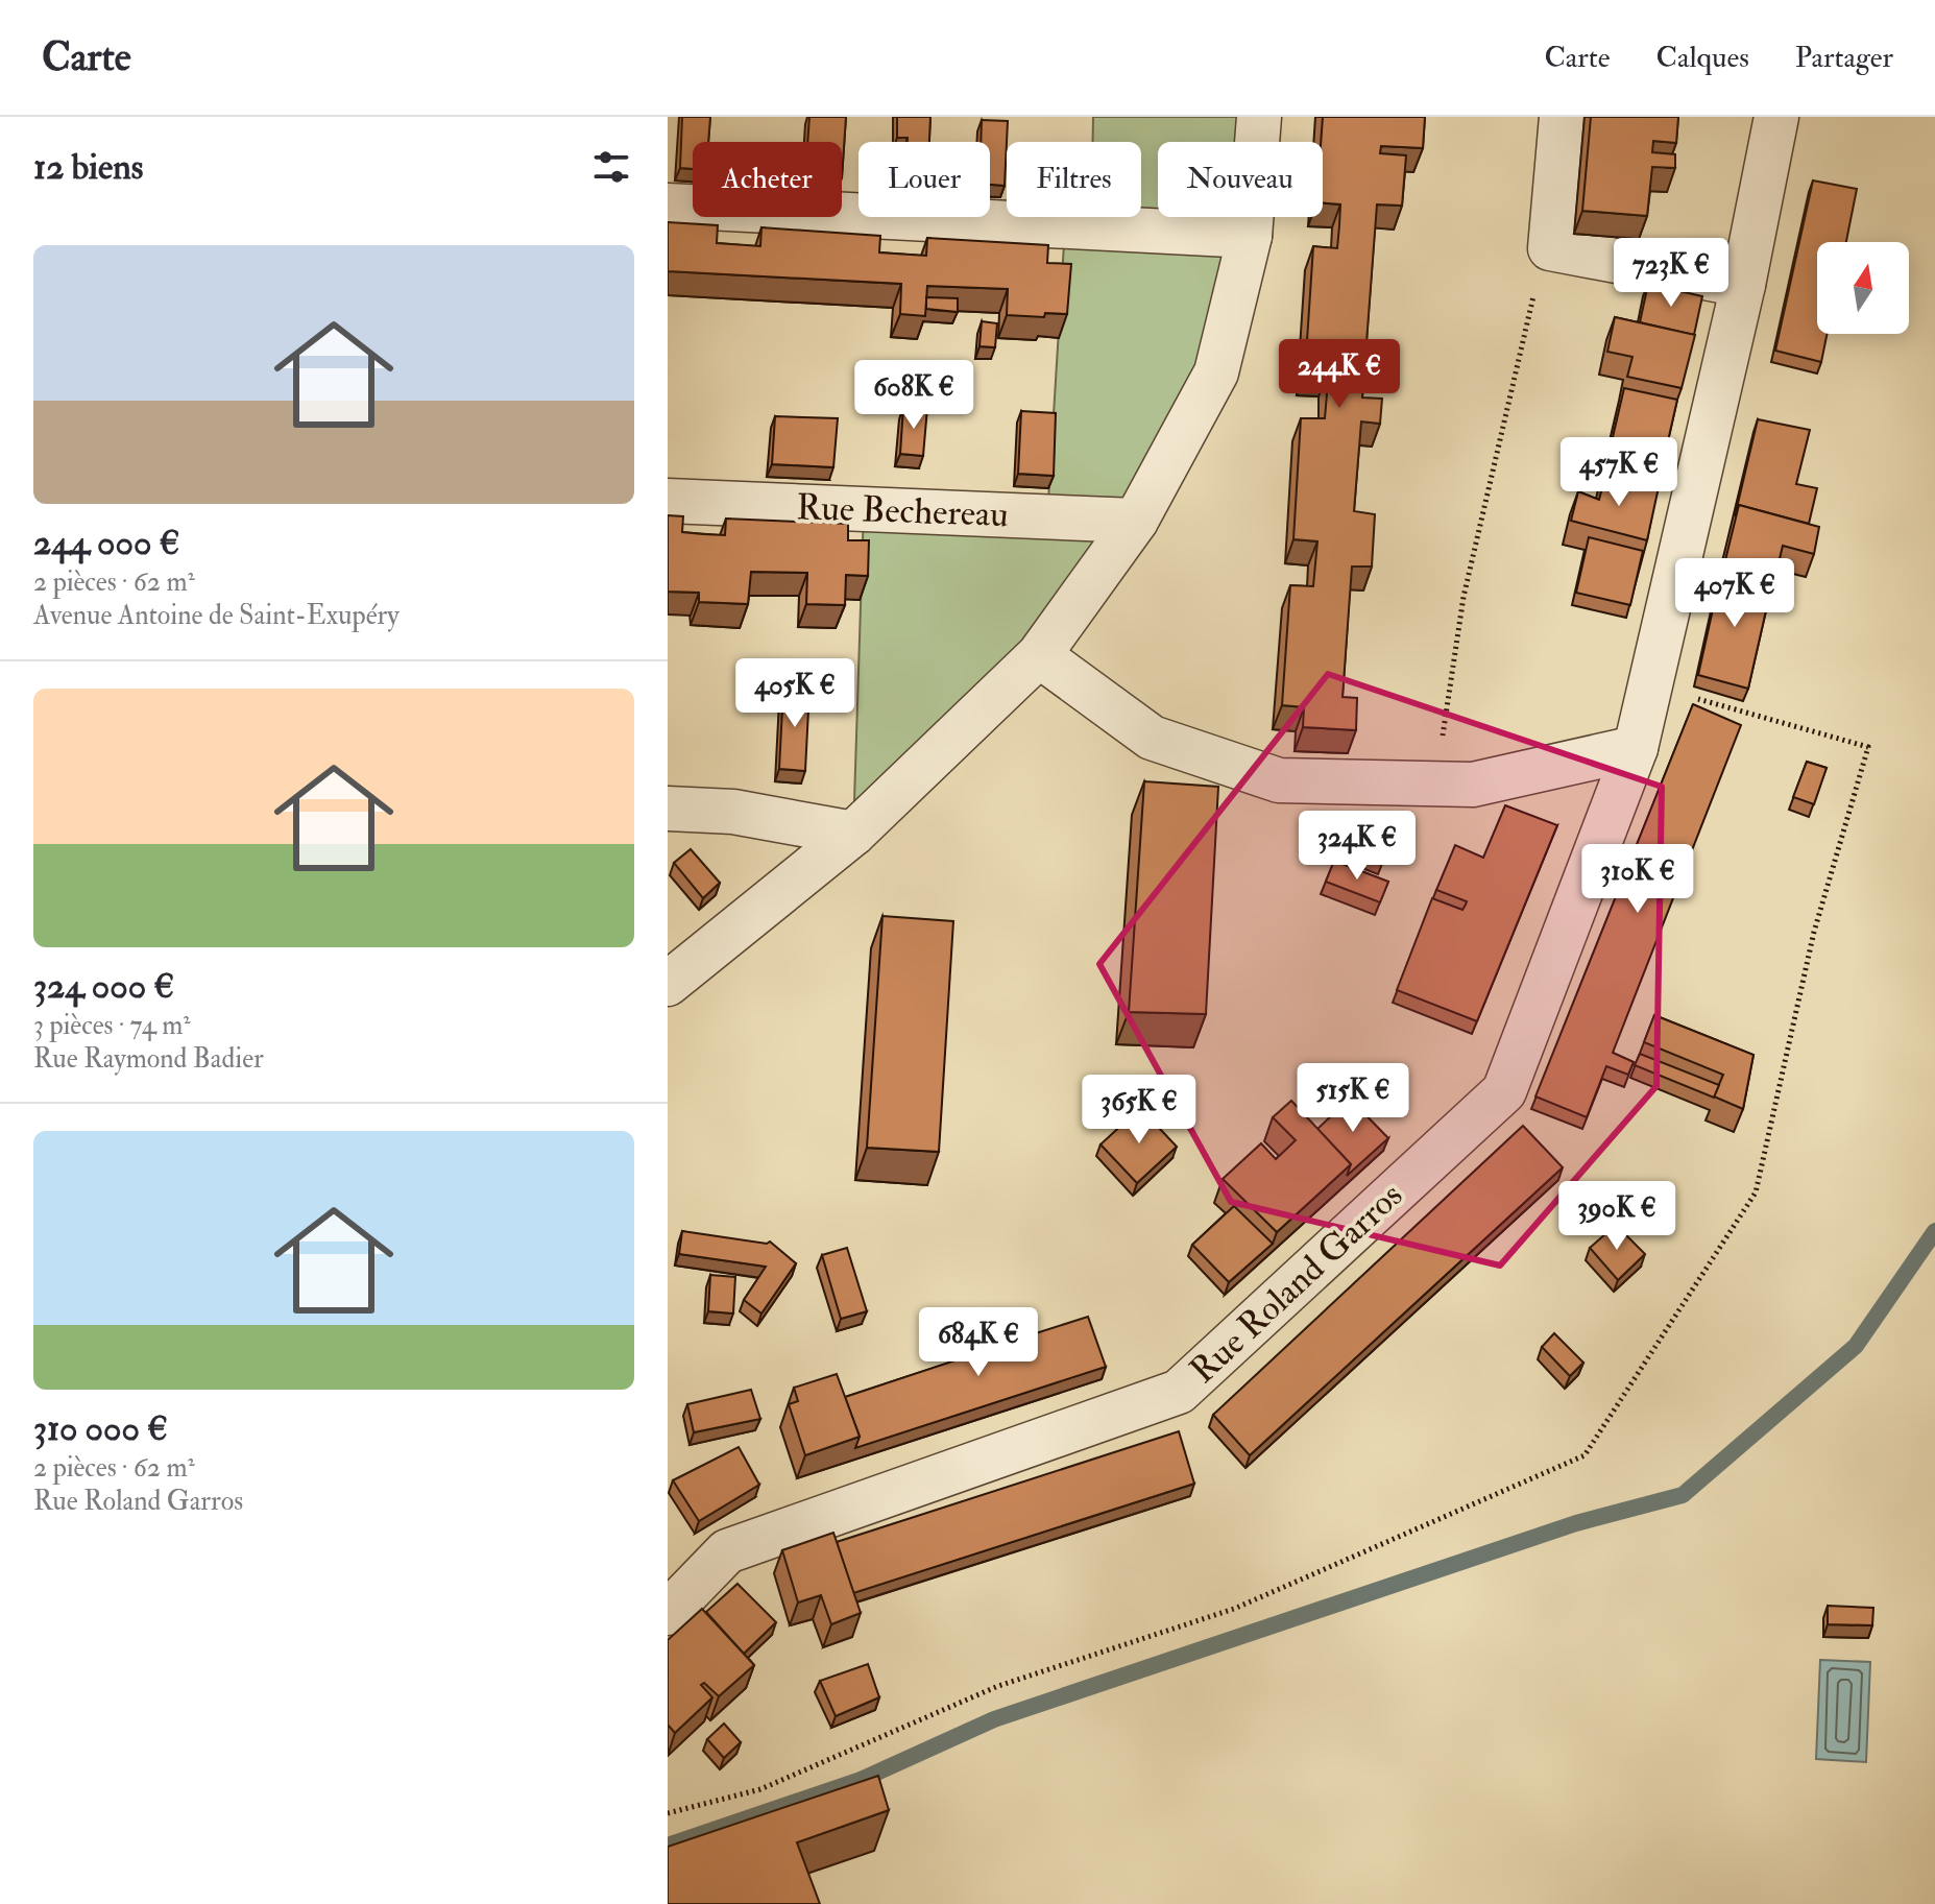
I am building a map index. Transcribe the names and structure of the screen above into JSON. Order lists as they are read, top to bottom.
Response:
{
  "streets": {
    "street": ["Rue Bechereau", "Rue Roland Garros"]
  },
  "north": "top",
  "page": {
    "header": "Carte",
    "nav": ["Carte", "Calques", "Partager"],
    "heading": "12 biens",
    "chip": [
      "Acheter",
      "Louer",
      "Filtres",
      "Nouveau"
    ],
    "list": [
      {
        "name": "244 000 €",
        "note": "2 pièces · 62 m² · Avenue Antoine de Saint-Exupéry"
      },
      {
        "name": "324 000 €",
        "note": "3 pièces · 74 m² · Rue Raymond Badier"
      },
      {
        "name": "310 000 €",
        "note": "2 pièces · 62 m² · Rue Roland Garros"
      }
    ],
    "price": [
      "723K €",
      "244K €",
      "608K €",
      "457K €",
      "407K €",
      "405K €",
      "324K €",
      "310K €",
      "515K €",
      "365K €",
      "390K €",
      "684K €"
    ]
  }
}
